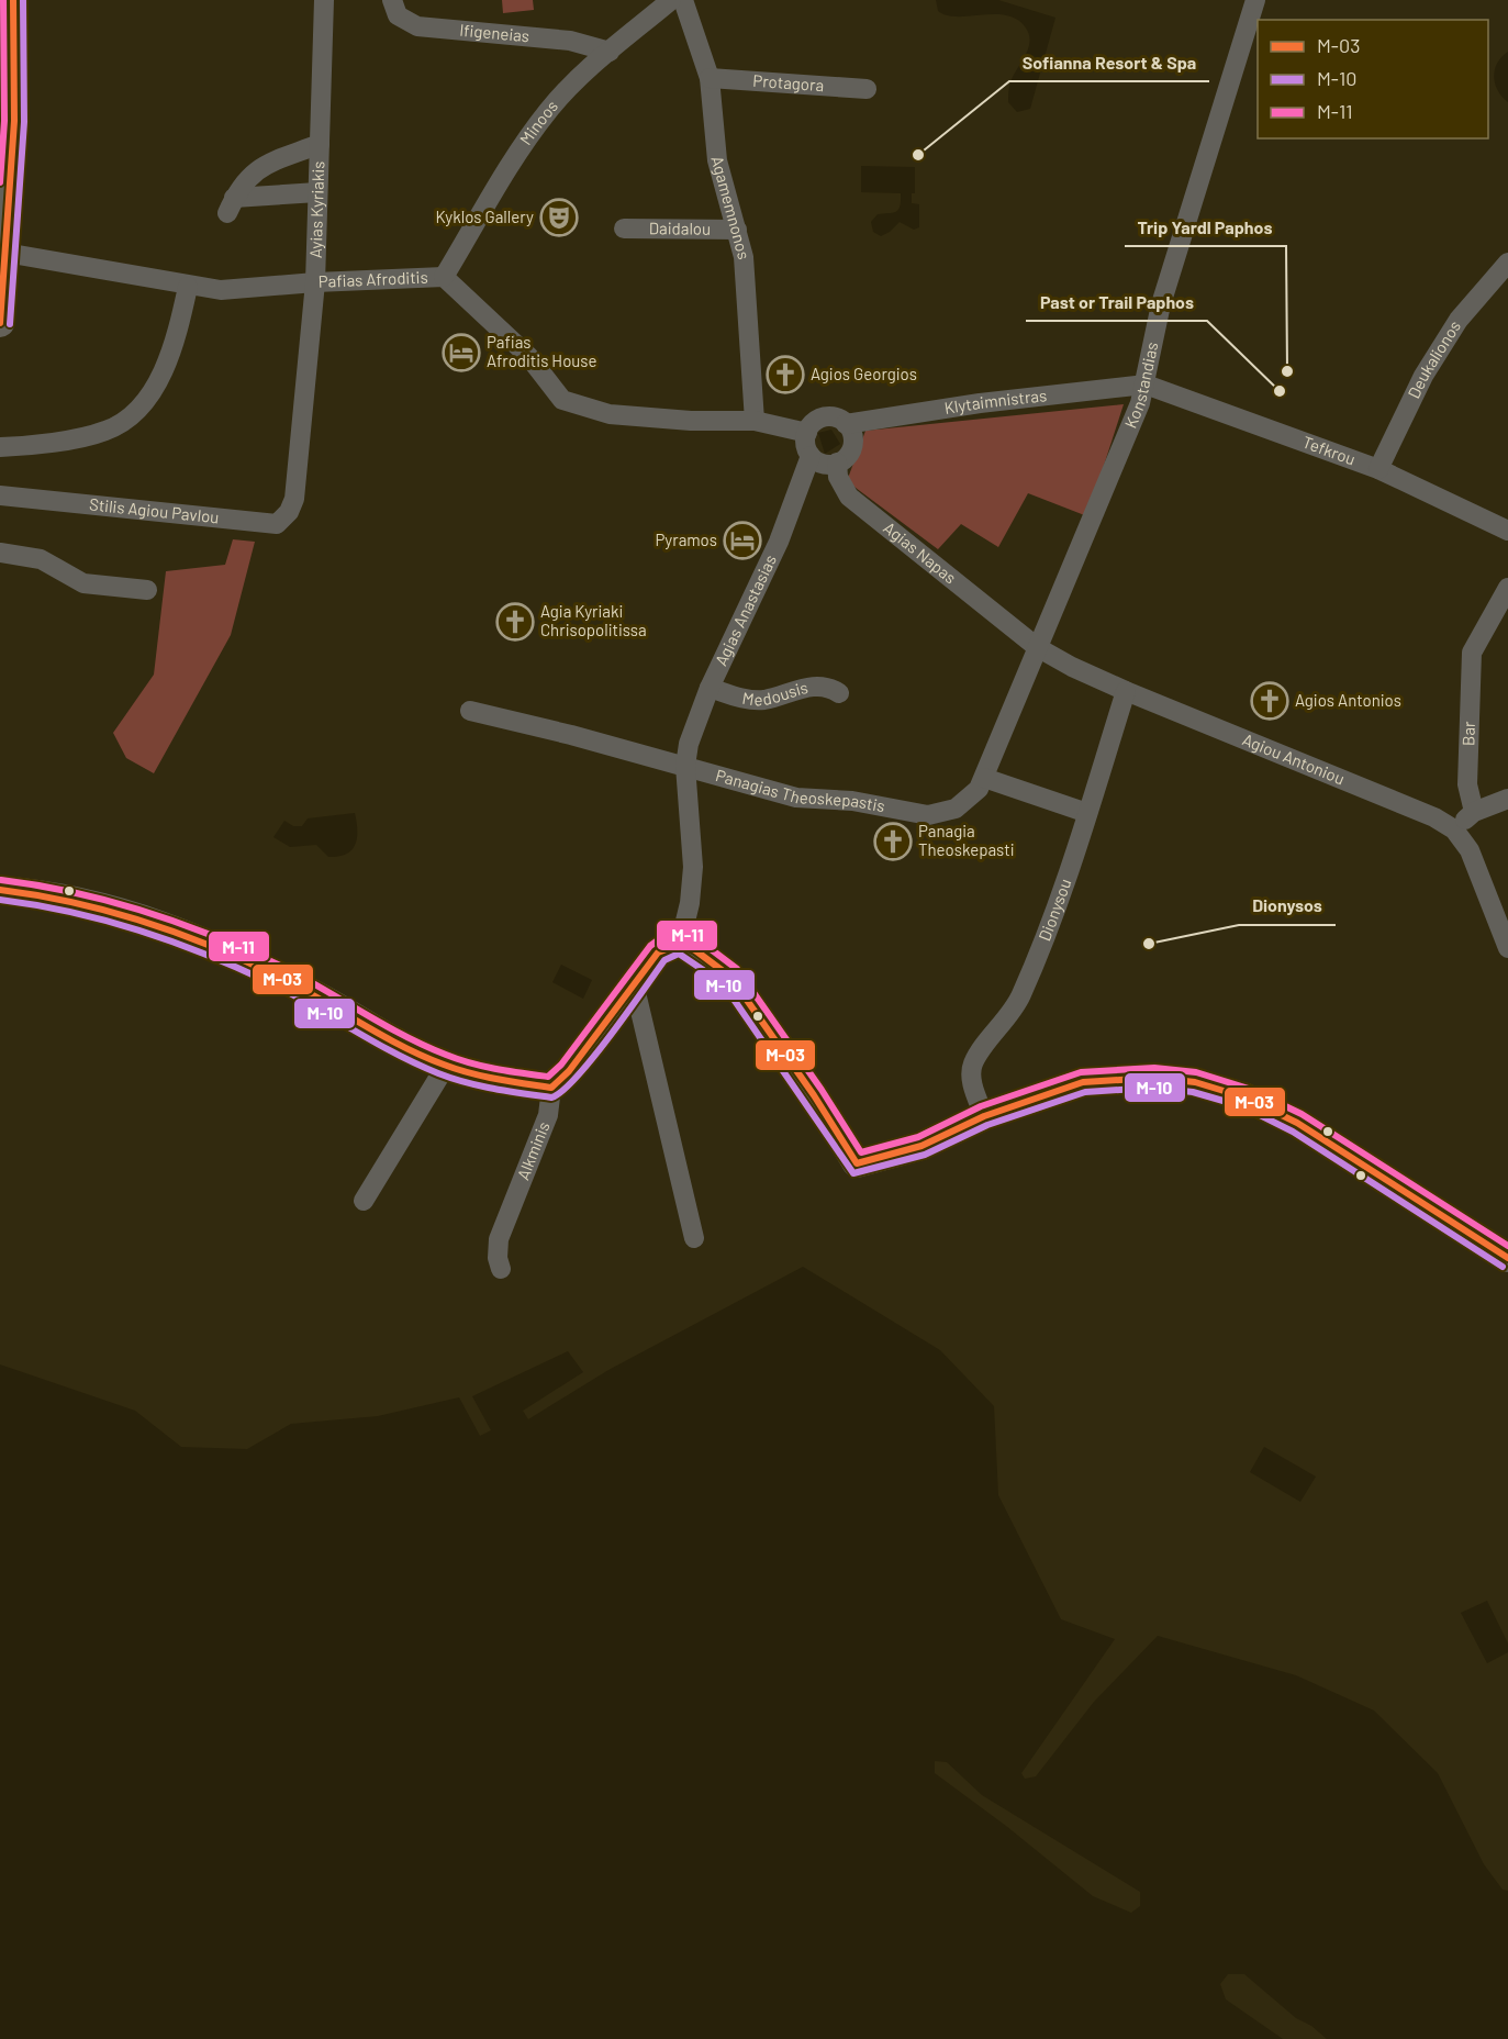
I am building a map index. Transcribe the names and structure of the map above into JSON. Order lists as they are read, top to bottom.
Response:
{
  "streets": {
    "street": [
      "Ifigeneias",
      "Protagora",
      "Minoos",
      "Agamemnonos",
      "Ayias Kyriakis",
      "Daidalou",
      "Pafias Afroditis",
      "Deukalionos",
      "Konstandias",
      "Klytaimnistras",
      "Tefkrou",
      "Stilis Agiou Pavlou",
      "Agias Napas",
      "Agias Anastasias",
      "Medousis",
      "Bar",
      "Agiou Antoniou",
      "Panagias Theoskepastis",
      "Dionysou",
      "Alkminis"
    ]
  },
  "crossings": [
    ["Ifigeneias", "Minoos"],
    ["Protagora", "Agamemnonos"],
    ["Minoos", "Pafias Afroditis"],
    ["Agamemnonos", "Daidalou"],
    ["Agamemnonos", "Pafias Afroditis"],
    ["Ayias Kyriakis", "Pafias Afroditis"],
    ["Ayias Kyriakis", "Stilis Agiou Pavlou"],
    ["Pafias Afroditis", "Klytaimnistras"],
    ["Pafias Afroditis", "Agias Napas"],
    ["Pafias Afroditis", "Agias Anastasias"],
    ["Deukalionos", "Tefkrou"],
    ["Konstandias", "Klytaimnistras"],
    ["Konstandias", "Tefkrou"],
    ["Konstandias", "Agiou Antoniou"],
    ["Konstandias", "Panagias Theoskepastis"],
    ["Klytaimnistras", "Tefkrou"],
    ["Klytaimnistras", "Agias Napas"],
    ["Klytaimnistras", "Agias Anastasias"],
    ["Agias Napas", "Agias Anastasias"],
    ["Agias Napas", "Agiou Antoniou"],
    ["Agias Anastasias", "Medousis"],
    ["Agias Anastasias", "Panagias Theoskepastis"],
    ["Agiou Antoniou", "Panagias Theoskepastis"],
    ["Agiou Antoniou", "Dionysou"]
  ],
  "places": {
    "other": [
      "Sofianna Resort & Spa",
      "Trip Yardl Paphos",
      "Past or Trail Paphos",
      "Dionysos"
    ],
    "theatre": ["Kyklos Gallery"],
    "hotel": ["Pafias Afroditis House", "Pyramos"],
    "church": [
      "Agios Georgios",
      "Agia Kyriaki Chrisopolitissa",
      "Agios Antonios",
      "Panagia Theoskepasti"
    ]
  },
  "lines": ["transit line M-03", "transit line M-10", "transit line M-11"],
  "legend": ["M-03", "M-10", "M-11"]
}
